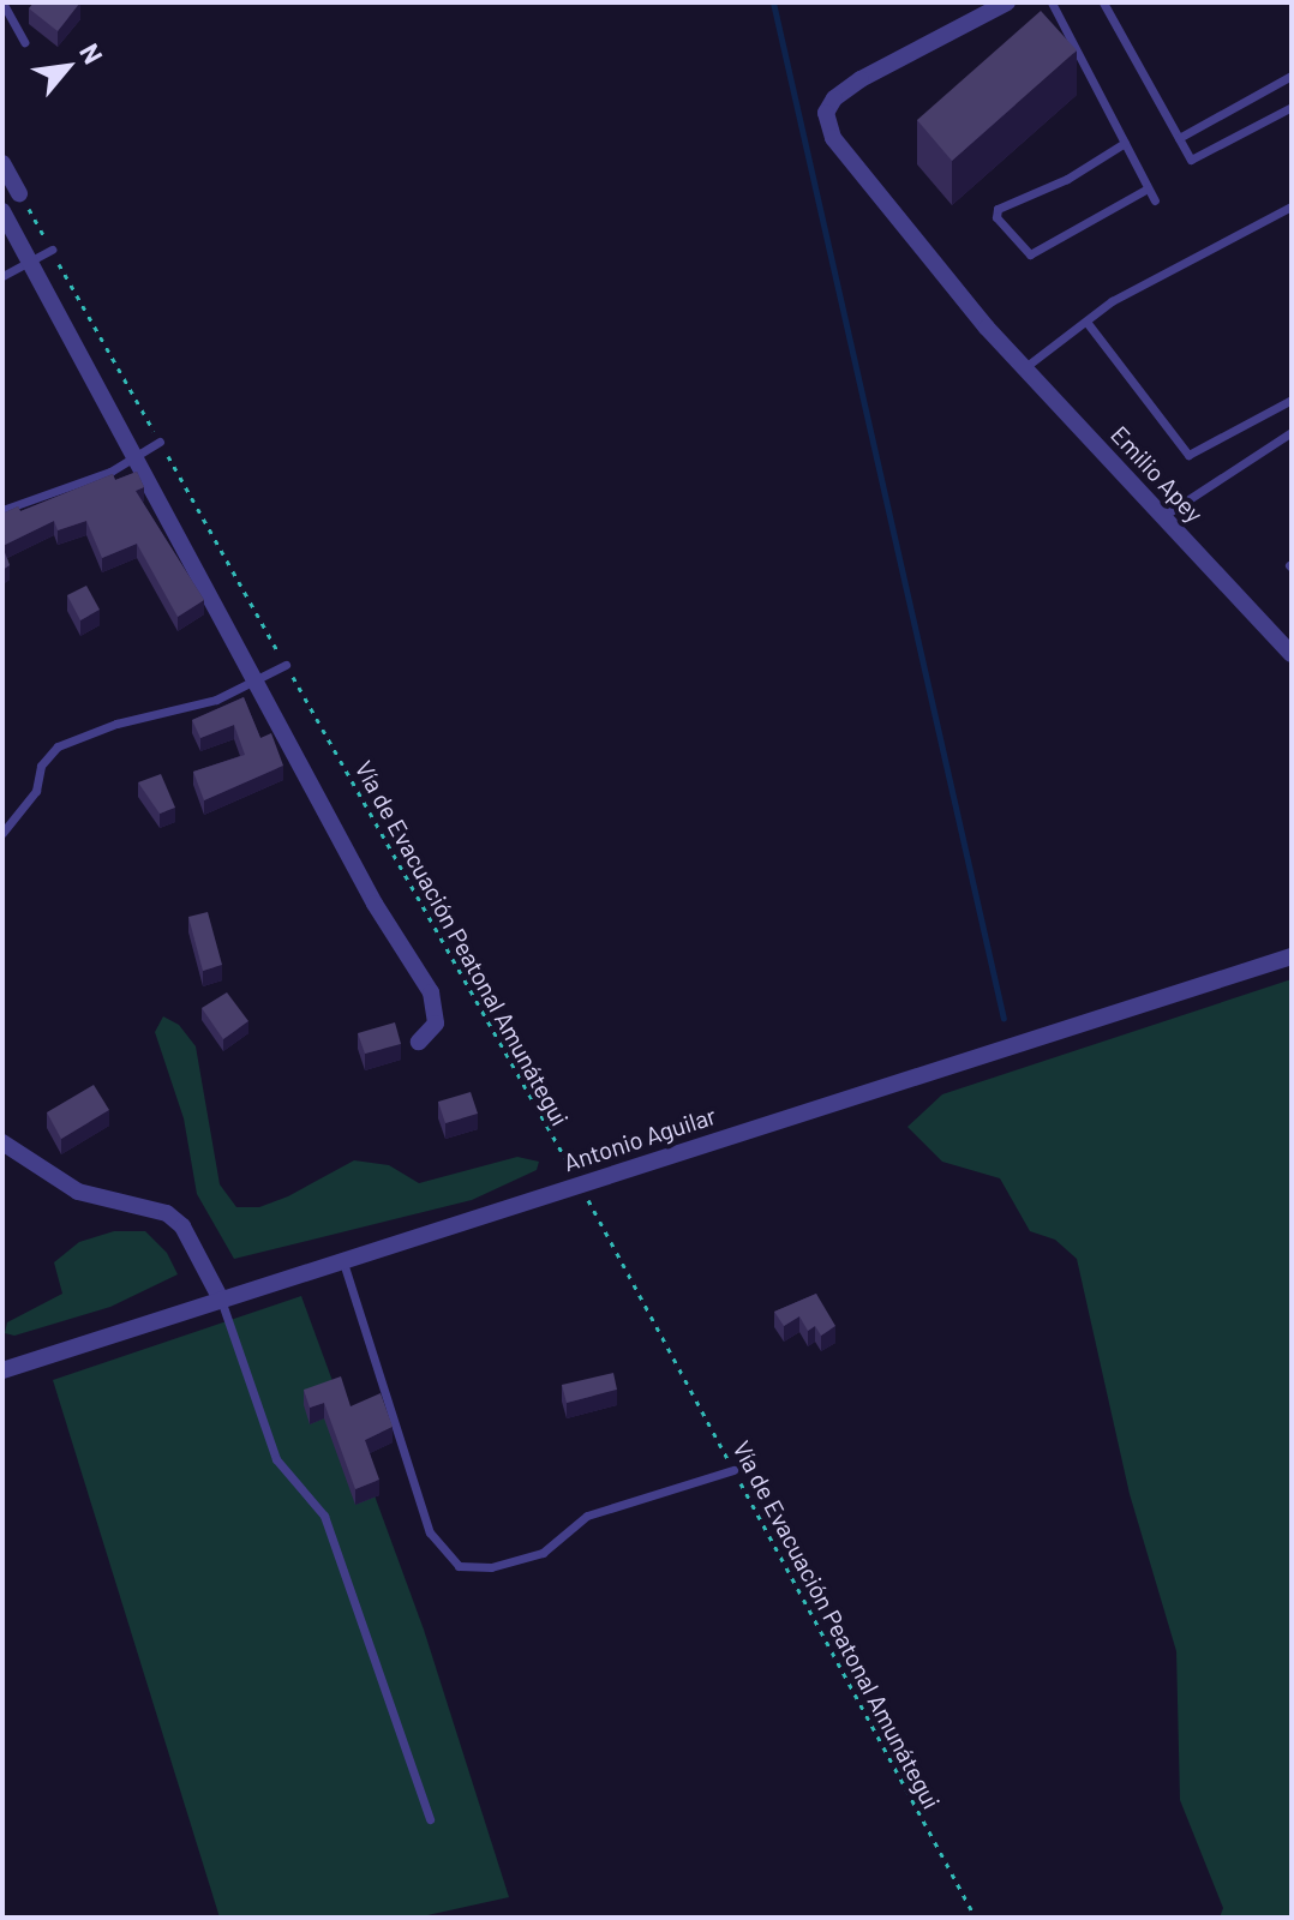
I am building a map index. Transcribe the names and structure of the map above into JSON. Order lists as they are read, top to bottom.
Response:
{
  "streets": {
    "street": ["Emilio Apey", "Antonio Aguilar"],
    "path": ["Vía de Evacuación Peatonal Amunátegui"]
  },
  "crossings": [
    ["Vía de Evacuación Peatonal Amunátegui", "Antonio Aguilar"]
  ],
  "north": "top right"
}
